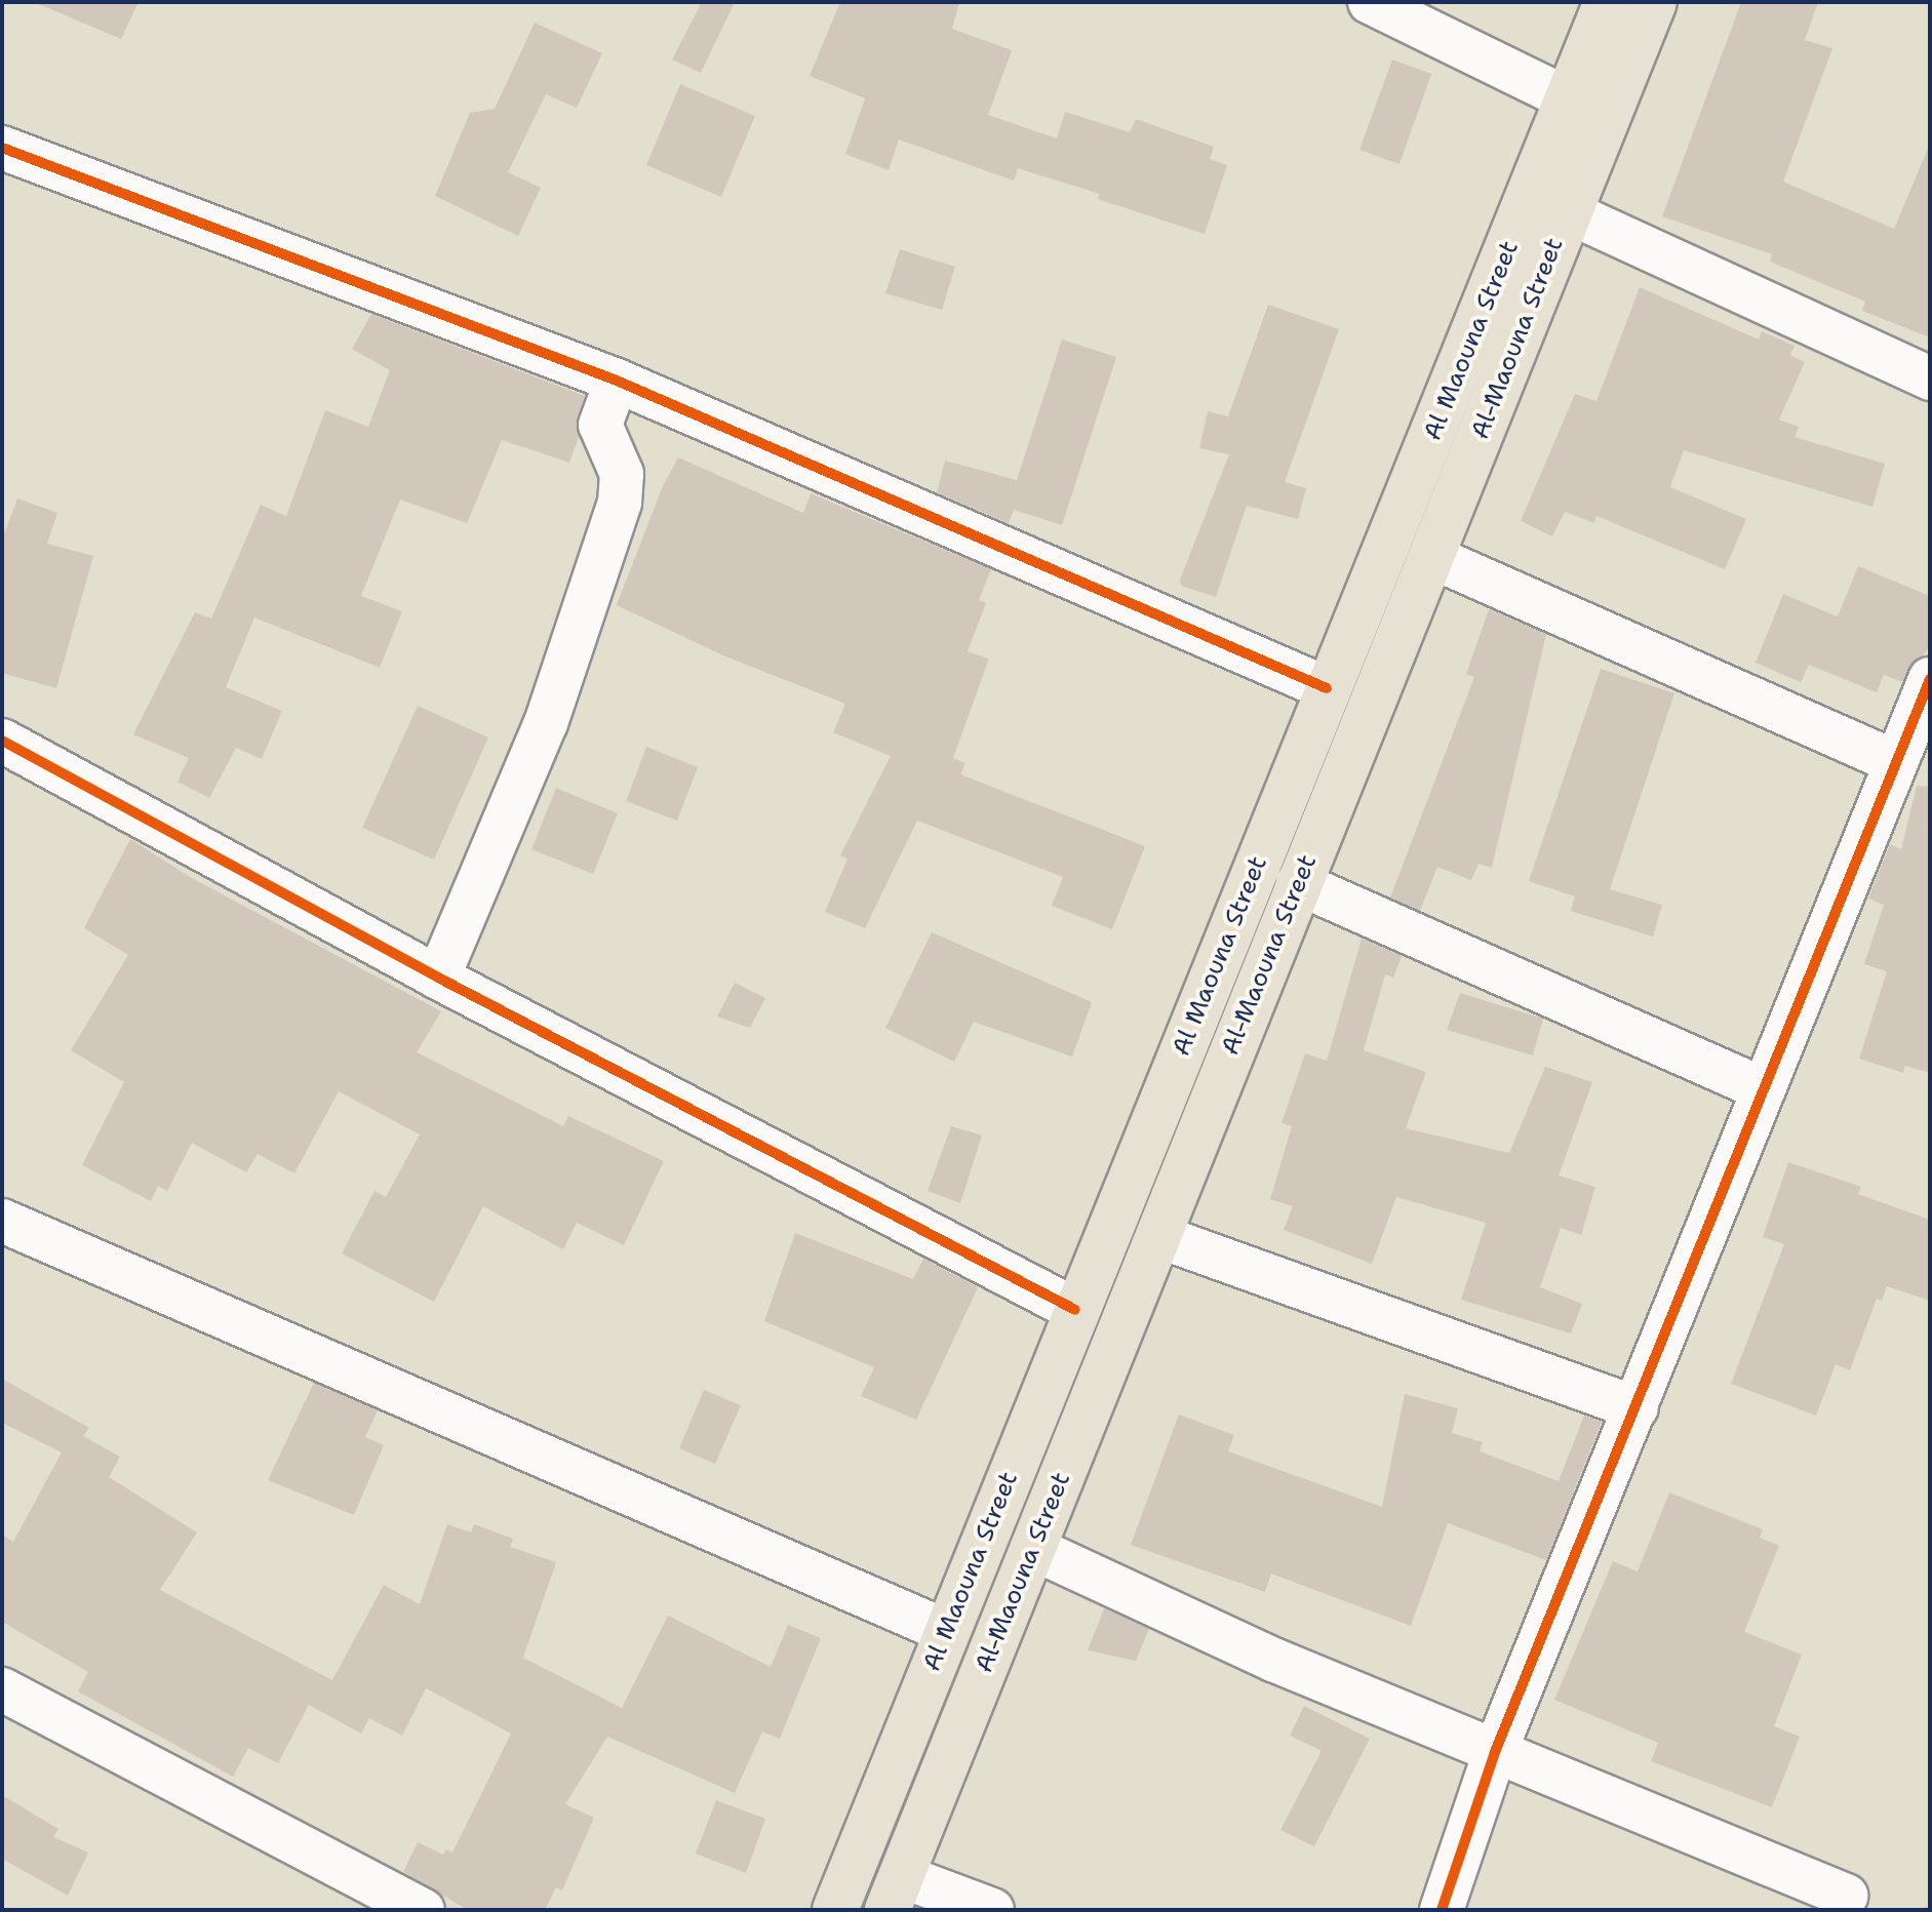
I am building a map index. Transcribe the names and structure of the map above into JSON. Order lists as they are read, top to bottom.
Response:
{
  "streets": {
    "highway": ["Al-Maouna Street", "Al Maouna Street"]
  },
  "crossings": [
    ["Al-Maouna Street", "Al Maouna Street"]
  ]
}
